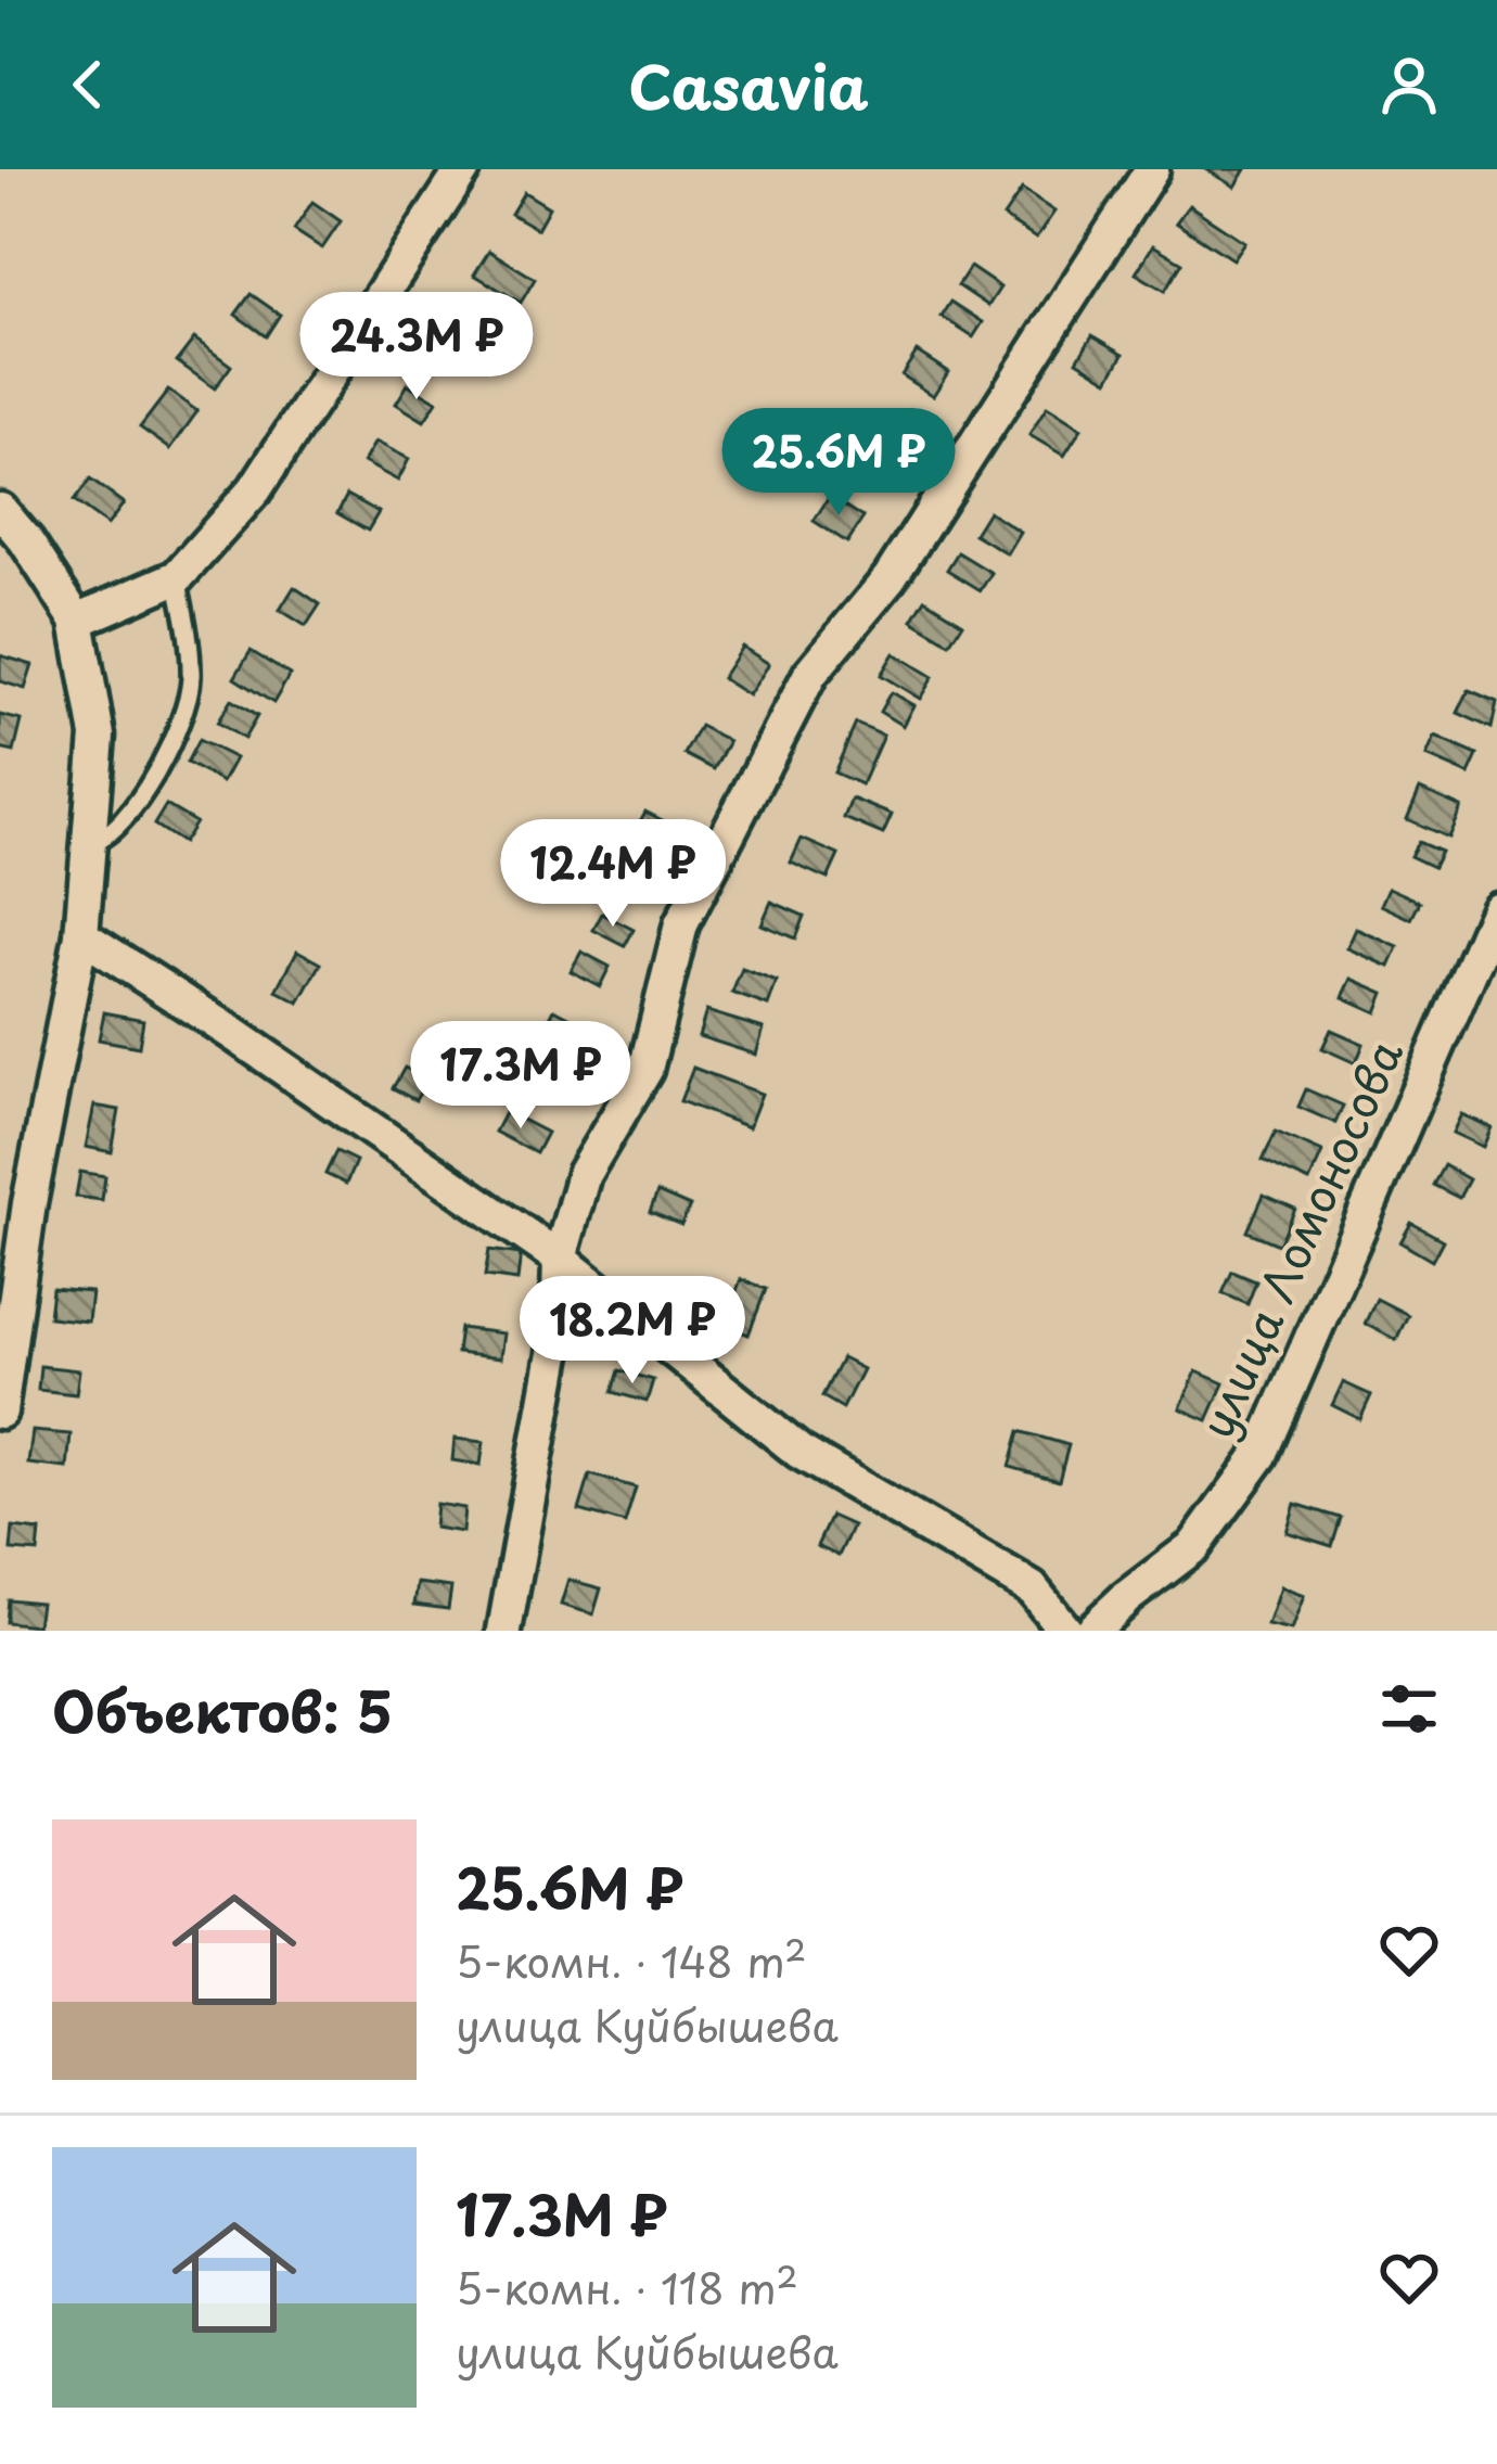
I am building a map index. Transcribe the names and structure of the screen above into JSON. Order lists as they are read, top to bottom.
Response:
{
  "streets": {
    "street": ["улица Ломоносова"]
  },
  "page": {
    "header": "Casavia",
    "price": [
      "24.3M ₽",
      "25.6M ₽",
      "12.4M ₽",
      "17.3M ₽",
      "18.2M ₽"
    ],
    "heading": "Объектов: 5",
    "list": [
      {
        "name": "25.6M ₽",
        "note": "5-комн. · 148 m² · улица Куйбышева"
      },
      {
        "name": "17.3M ₽",
        "note": "5-комн. · 118 m² · улица Куйбышева"
      }
    ]
  }
}
